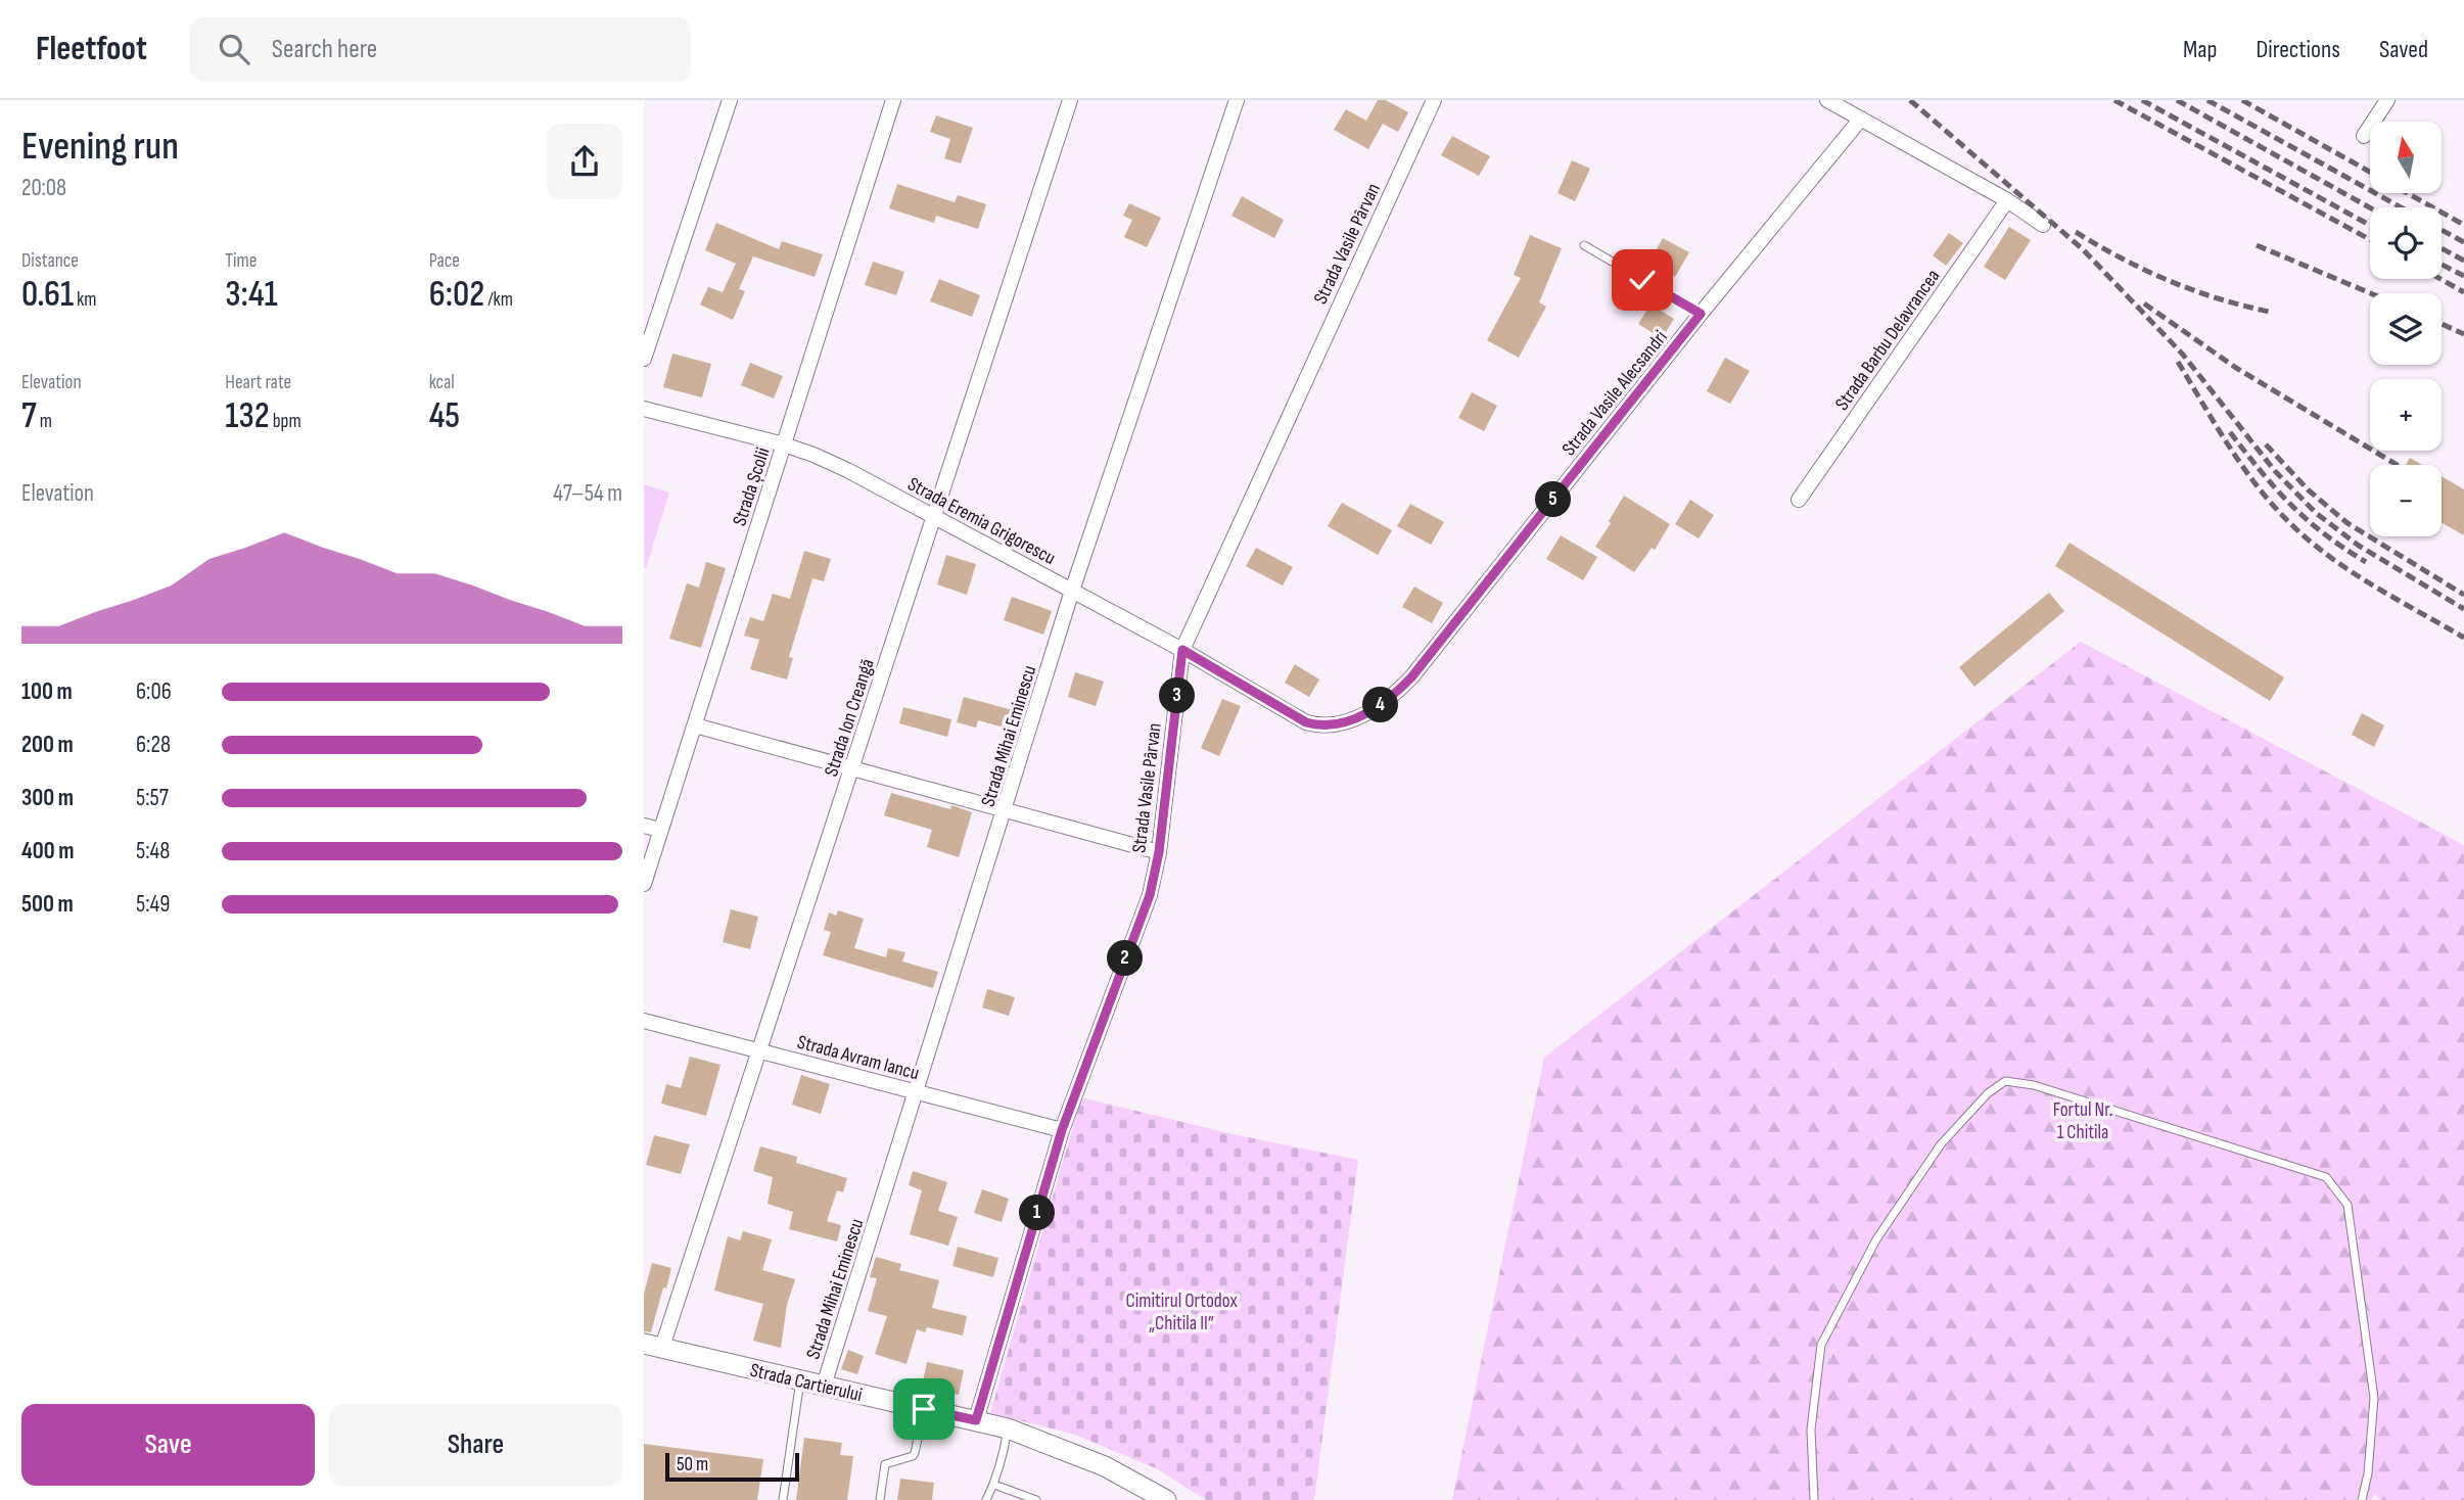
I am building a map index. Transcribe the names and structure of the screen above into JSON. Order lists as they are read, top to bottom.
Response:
{
  "streets": {
    "street": [
      "Strada Vasile Pârvan",
      "Strada Barbu Delavrancea",
      "Strada Vasile Alecsandri",
      "Strada Școlii",
      "Strada Eremia Grigorescu",
      "Strada Ion Creangă",
      "Strada Mihai Eminescu",
      "Strada Avram Iancu",
      "Strada Cartierului"
    ]
  },
  "crossings": [
    ["Strada Vasile Pârvan", "Strada Eremia Grigorescu"],
    ["Strada Vasile Pârvan", "Strada Avram Iancu"],
    ["Strada Vasile Pârvan", "Strada Cartierului"],
    ["Strada Vasile Alecsandri", "Strada Eremia Grigorescu"],
    ["Strada Școlii", "Strada Eremia Grigorescu"],
    ["Strada Eremia Grigorescu", "Strada Ion Creangă"],
    ["Strada Eremia Grigorescu", "Strada Mihai Eminescu"],
    ["Strada Ion Creangă", "Strada Avram Iancu"],
    ["Strada Ion Creangă", "Strada Cartierului"],
    ["Strada Mihai Eminescu", "Strada Avram Iancu"],
    ["Strada Mihai Eminescu", "Strada Cartierului"]
  ],
  "parks": ["Fortul Nr. 1 Chitila", "Cimitirul Ortodox „Chitila II”"],
  "scale_bar": "50 m",
  "north": "top",
  "page": {
    "header": "Fleetfoot",
    "search": "Search here",
    "nav": ["Map", "Directions", "Saved"],
    "heading": ["Evening run", "20:08"],
    "map_buttons": ["+", "−"],
    "stats": [
      ["Distance", "0.61 km"],
      ["Time", "3:41"],
      ["Pace", "6:02 /km"],
      ["Elevation", "7 m"],
      ["Heart rate", "132 bpm"],
      ["kcal", "45"]
    ],
    "chart": ["Elevation", "47–54 m"],
    "pins": [
      "5",
      "3",
      "4",
      "2",
      "1"
    ],
    "list": [
      {
        "name": "100 m",
        "note": "6:06"
      },
      {
        "name": "200 m",
        "note": "6:28"
      },
      {
        "name": "300 m",
        "note": "5:57"
      },
      {
        "name": "400 m",
        "note": "5:48"
      },
      {
        "name": "500 m",
        "note": "5:49"
      }
    ],
    "buttons": ["Save", "Share"],
    "scale": "50 m"
  }
}
